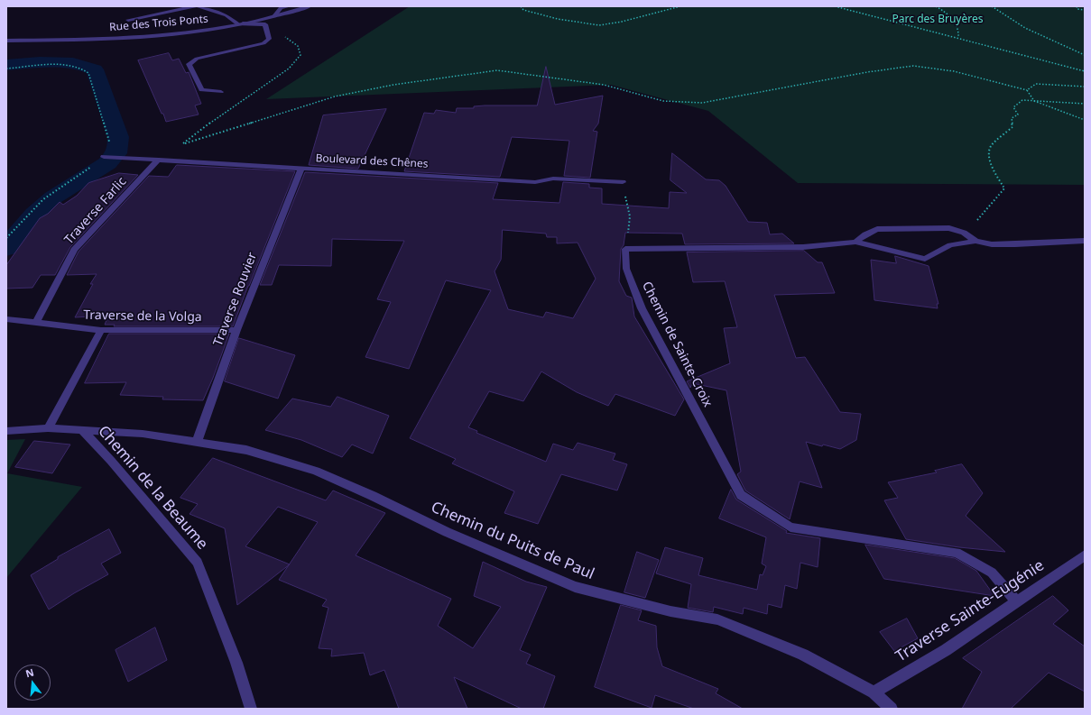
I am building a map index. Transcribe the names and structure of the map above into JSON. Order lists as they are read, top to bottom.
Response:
{
  "streets": {
    "street": [
      "Rue des Trois Ponts",
      "Boulevard des Chênes",
      "Traverse Farlic",
      "Traverse Rouvier",
      "Traverse de la Volga",
      "Chemin de Sainte-Croix",
      "Chemin de la Beaume",
      "Chemin du Puits de Paul",
      "Traverse Sainte-Eugénie"
    ]
  },
  "crossings": [
    ["Boulevard des Chênes", "Traverse Farlic"],
    ["Boulevard des Chênes", "Traverse Rouvier"],
    ["Traverse Farlic", "Traverse de la Volga"],
    ["Traverse Rouvier", "Traverse de la Volga"],
    ["Traverse Rouvier", "Chemin du Puits de Paul"],
    ["Chemin de Sainte-Croix", "Traverse Sainte-Eugénie"],
    ["Chemin de la Beaume", "Chemin du Puits de Paul"],
    ["Chemin du Puits de Paul", "Traverse Sainte-Eugénie"]
  ],
  "parks": ["Parc des Bruyères"],
  "north": "top"
}
